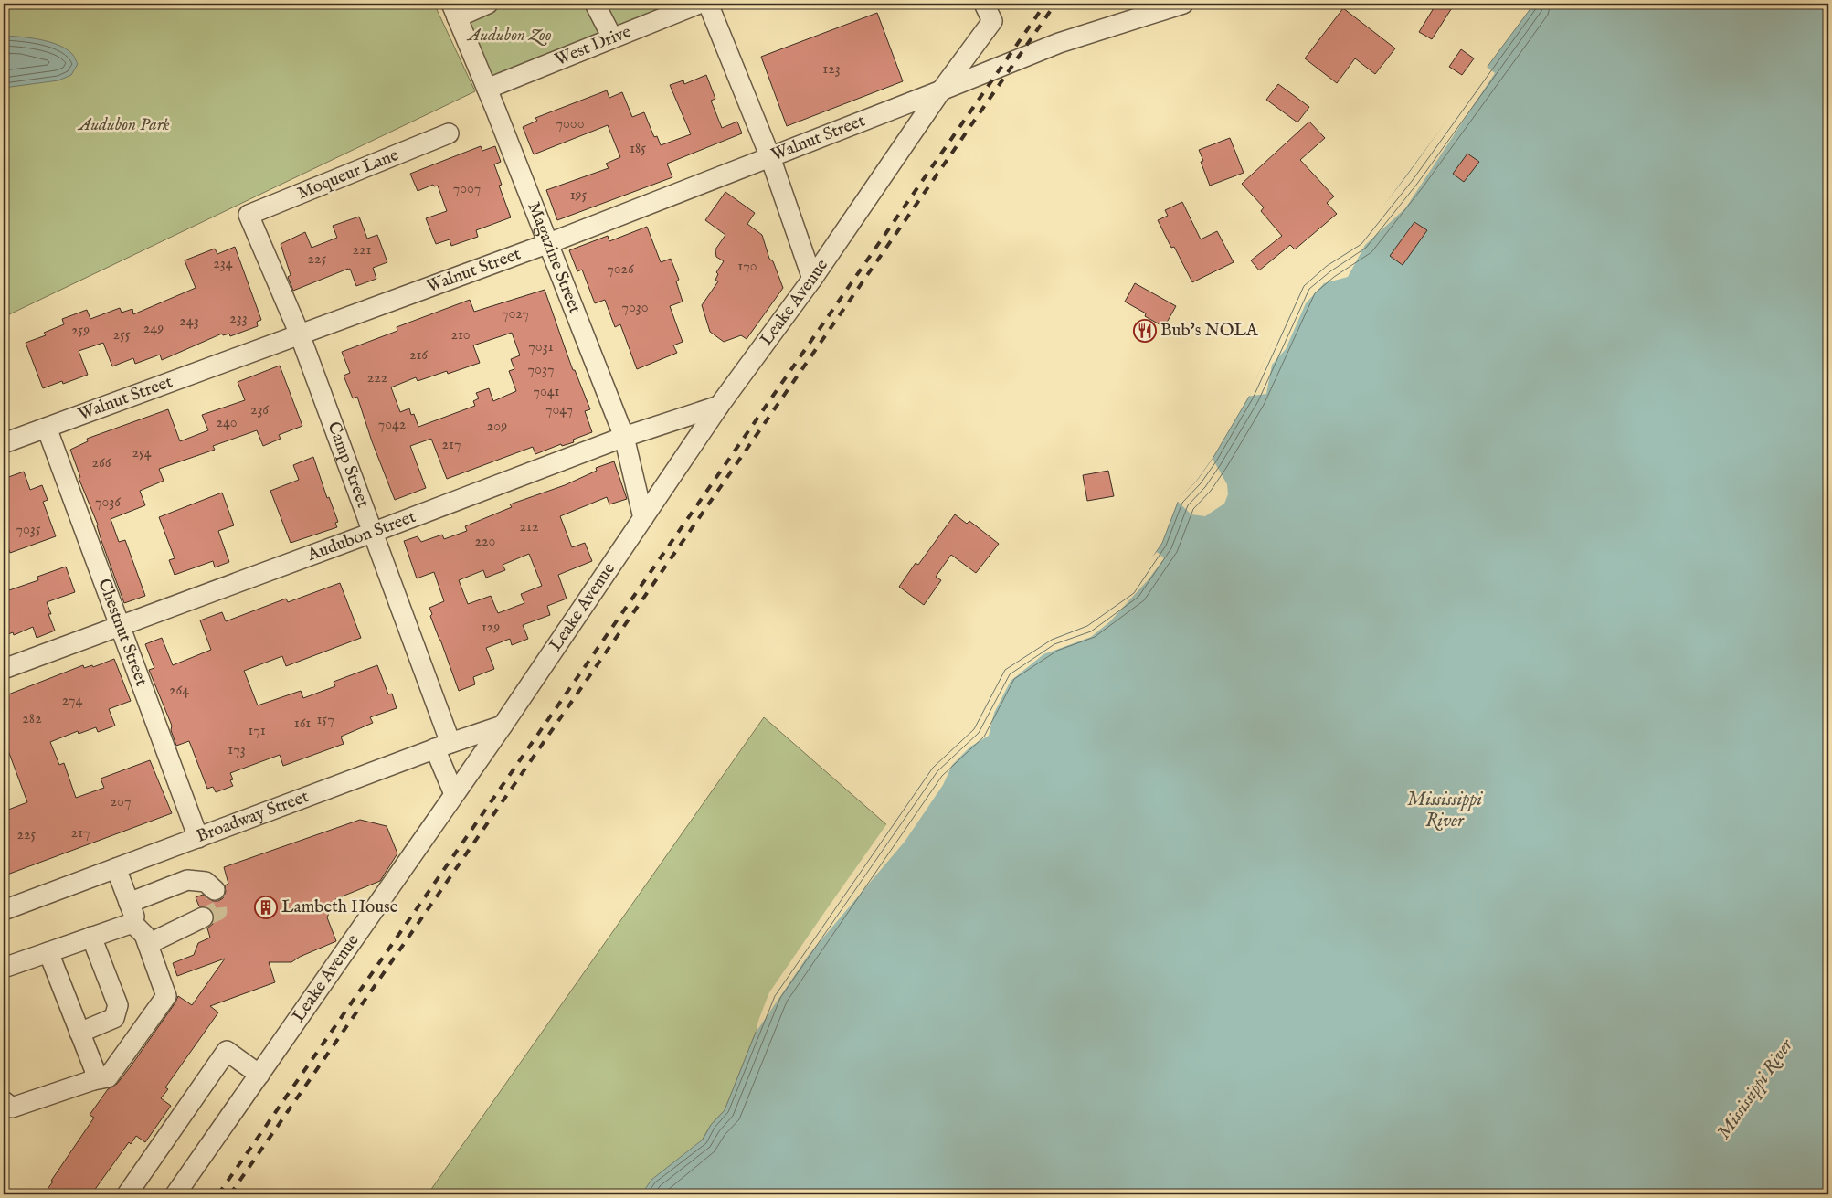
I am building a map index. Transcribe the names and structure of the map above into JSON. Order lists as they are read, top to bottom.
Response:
{
  "streets": {
    "street": [
      "West Drive",
      "Walnut Street",
      "Moqueur Lane",
      "Magazine Street",
      "Leake Avenue",
      "Camp Street",
      "Audubon Street",
      "Chestnut Street",
      "Broadway Street"
    ]
  },
  "crossings": [
    ["West Drive", "Magazine Street"],
    ["Walnut Street", "Magazine Street"],
    ["Walnut Street", "Leake Avenue"],
    ["Walnut Street", "Camp Street"],
    ["Walnut Street", "Chestnut Street"],
    ["Moqueur Lane", "Camp Street"],
    ["Magazine Street", "Leake Avenue"],
    ["Magazine Street", "Audubon Street"],
    ["Leake Avenue", "Camp Street"],
    ["Leake Avenue", "Audubon Street"],
    ["Leake Avenue", "Broadway Street"],
    ["Camp Street", "Audubon Street"],
    ["Camp Street", "Broadway Street"],
    ["Audubon Street", "Chestnut Street"],
    ["Chestnut Street", "Broadway Street"]
  ],
  "water": ["Mississippi River"],
  "parks": ["Audubon Zoo", "Audubon Park"],
  "places": {
    "restaurant": ["Bub's NOLA"],
    "building": ["Lambeth House"]
  },
  "house_numbers": [
    "123",
    "7000",
    "185",
    "7007",
    "195",
    "221",
    "225",
    "234",
    "170",
    "7026",
    "7030",
    "7027",
    "233",
    "243",
    "249",
    "259",
    "255",
    "210",
    "7031",
    "216",
    "7037",
    "222",
    "7041",
    "236",
    "7047",
    "240",
    "7042",
    "209",
    "217",
    "254",
    "266",
    "7036",
    "212",
    "7035",
    "220",
    "129",
    "264",
    "274",
    "282",
    "157",
    "161",
    "171",
    "173",
    "207",
    "217",
    "225"
  ]
}
